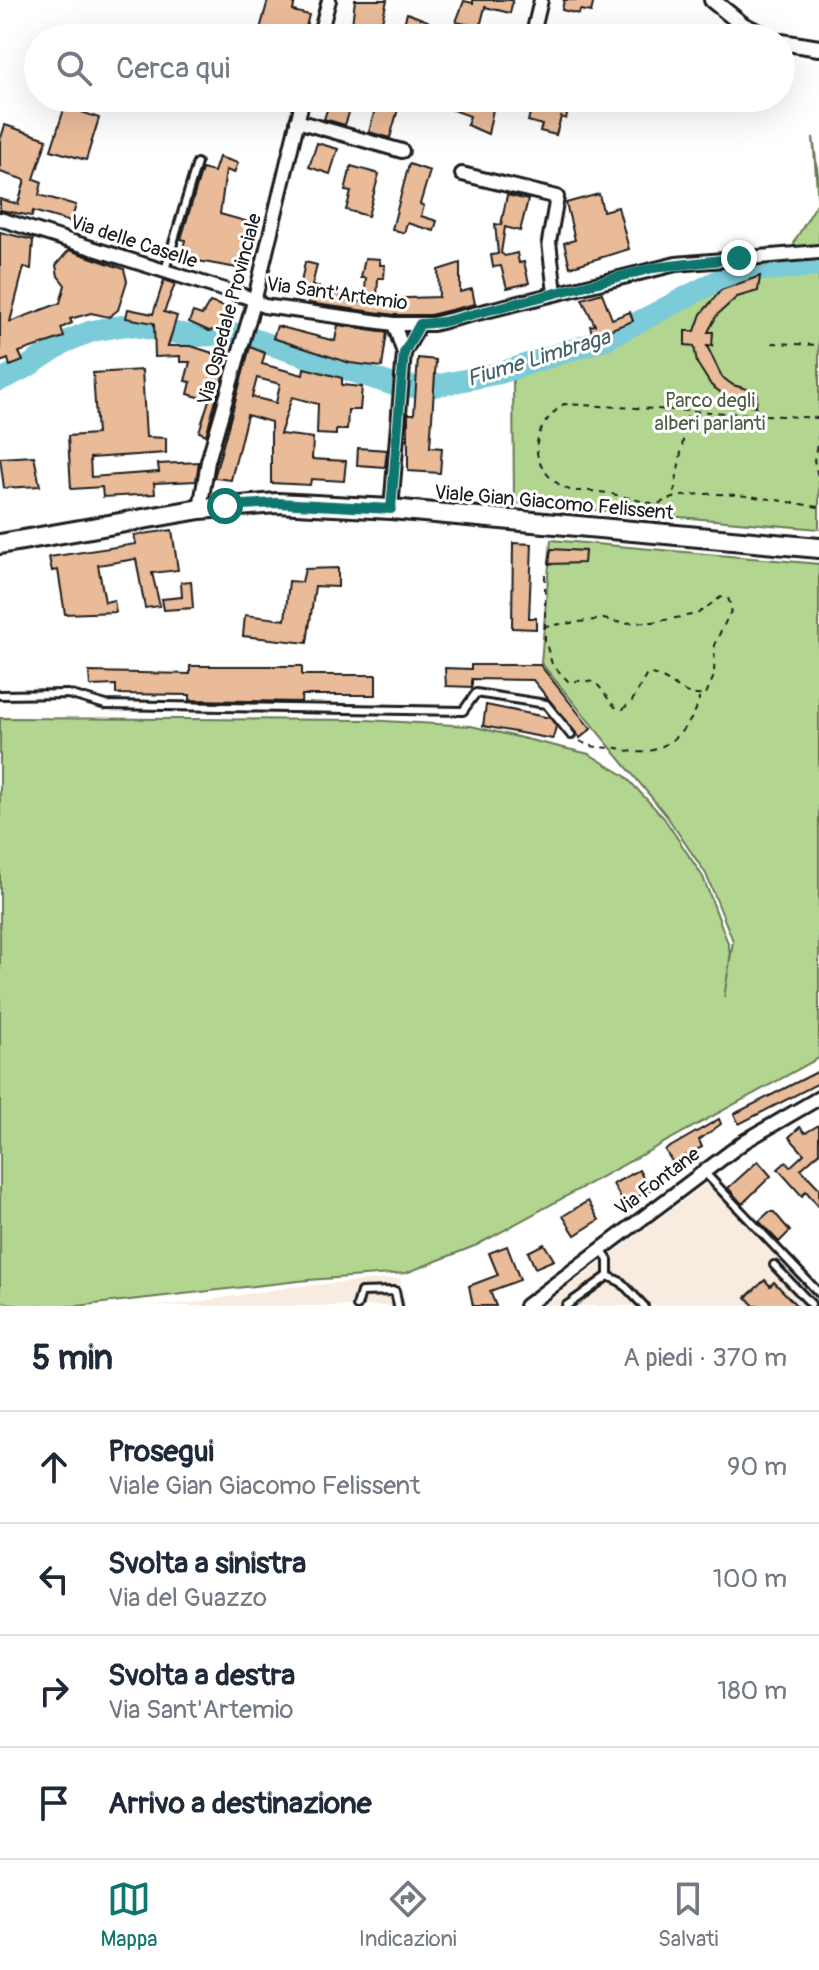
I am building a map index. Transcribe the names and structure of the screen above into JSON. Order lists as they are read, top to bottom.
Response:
{
  "streets": {
    "main road": ["Viale Gian Giacomo Felissent"],
    "street": [
      "Via delle Caselle",
      "Via Sant'Artemio",
      "Via Ospedale Provinciale",
      "Via Fontane"
    ]
  },
  "crossings": [
    ["Via delle Caselle", "Via Sant'Artemio"],
    ["Via delle Caselle", "Via Ospedale Provinciale"],
    ["Via Sant'Artemio", "Via Ospedale Provinciale"],
    ["Via Ospedale Provinciale", "Viale Gian Giacomo Felissent"]
  ],
  "water": ["Fiume Limbraga"],
  "parks": ["Parco degli alberi parlanti"],
  "page": {
    "search": "Cerca qui",
    "heading": ["5 min", "A piedi · 370 m"],
    "list": [
      ["Prosegui", "Viale Gian Giacomo Felissent", "90 m"],
      ["Svolta a sinistra", "Via del Guazzo", "100 m"],
      ["Svolta a destra", "Via Sant'Artemio", "180 m"],
      "Arrivo a destinazione"
    ],
    "nav": ["Mappa", "Indicazioni", "Salvati"]
  }
}
